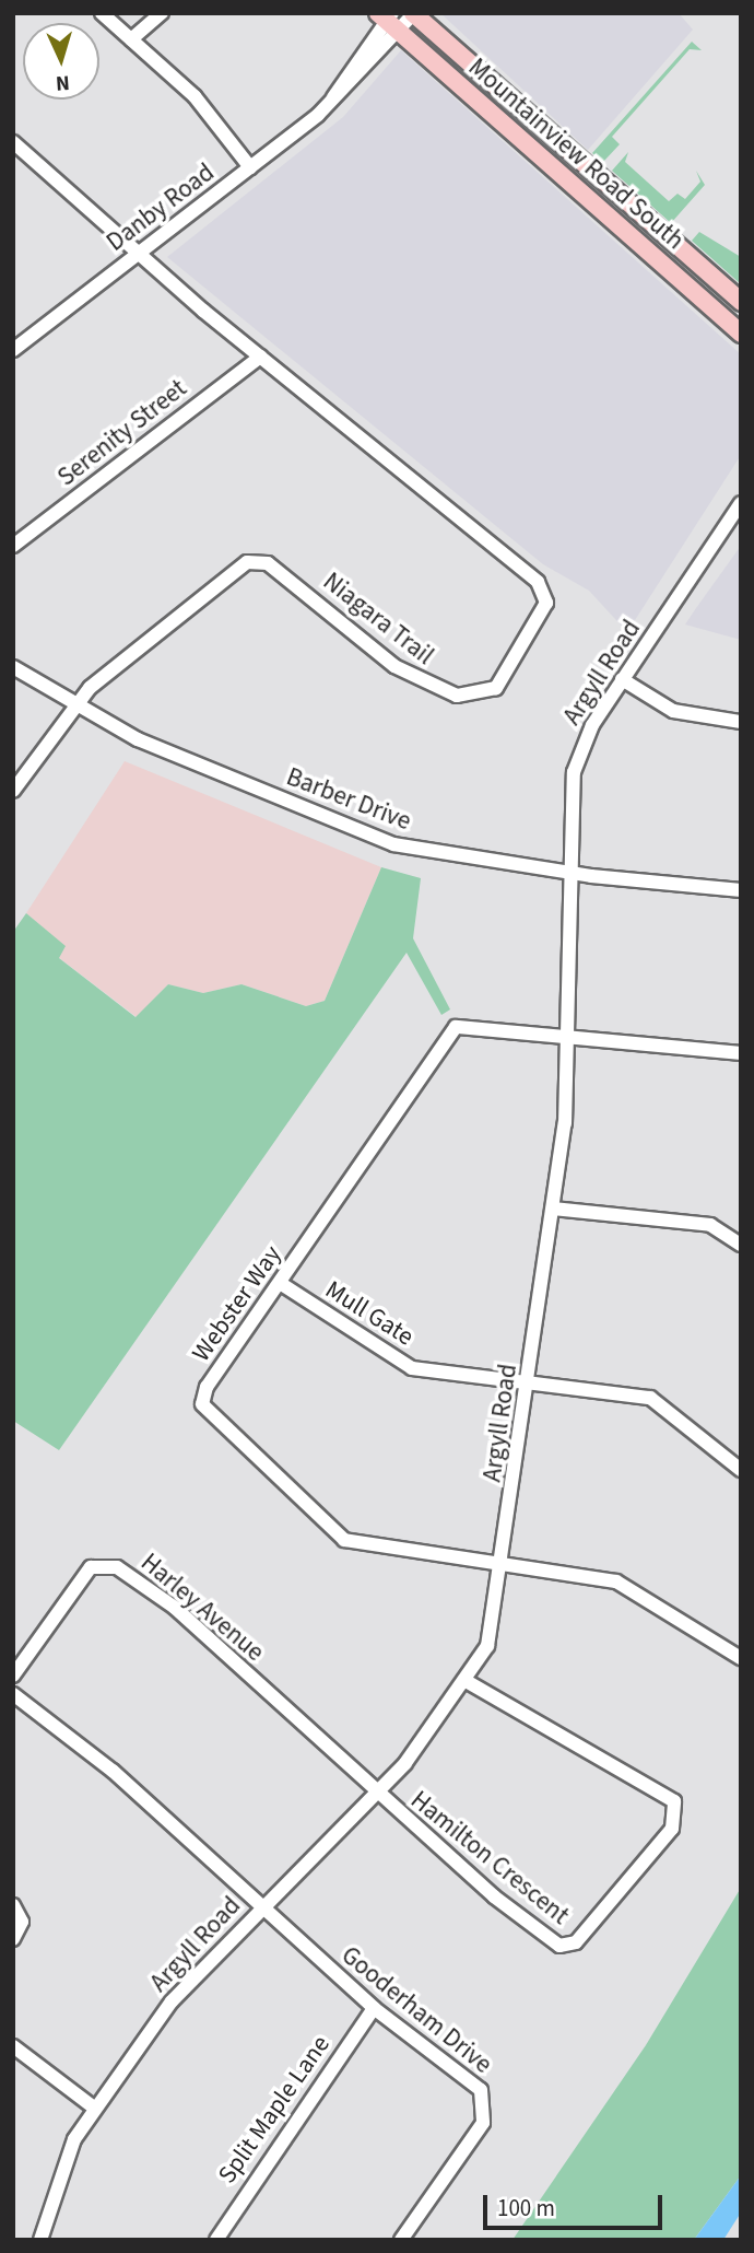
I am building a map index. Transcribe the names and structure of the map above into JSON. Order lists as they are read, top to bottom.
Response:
{
  "streets": {
    "main road": ["Mountainview Road South"],
    "street": [
      "Danby Road",
      "Serenity Street",
      "Niagara Trail",
      "Argyll Road",
      "Barber Drive",
      "Webster Way",
      "Mull Gate",
      "Harley Avenue",
      "Hamilton Crescent",
      "Gooderham Drive",
      "Split Maple Lane"
    ]
  },
  "crossings": [
    ["Mountainview Road South", "Danby Road"],
    ["Danby Road", "Niagara Trail"],
    ["Serenity Street", "Niagara Trail"],
    ["Niagara Trail", "Barber Drive"],
    ["Argyll Road", "Barber Drive"],
    ["Argyll Road", "Webster Way"],
    ["Argyll Road", "Mull Gate"],
    ["Argyll Road", "Harley Avenue"],
    ["Argyll Road", "Hamilton Crescent"],
    ["Argyll Road", "Gooderham Drive"],
    ["Webster Way", "Mull Gate"],
    ["Harley Avenue", "Hamilton Crescent"],
    ["Gooderham Drive", "Split Maple Lane"]
  ],
  "scale_bar": "100 m",
  "north": "bottom"
}
